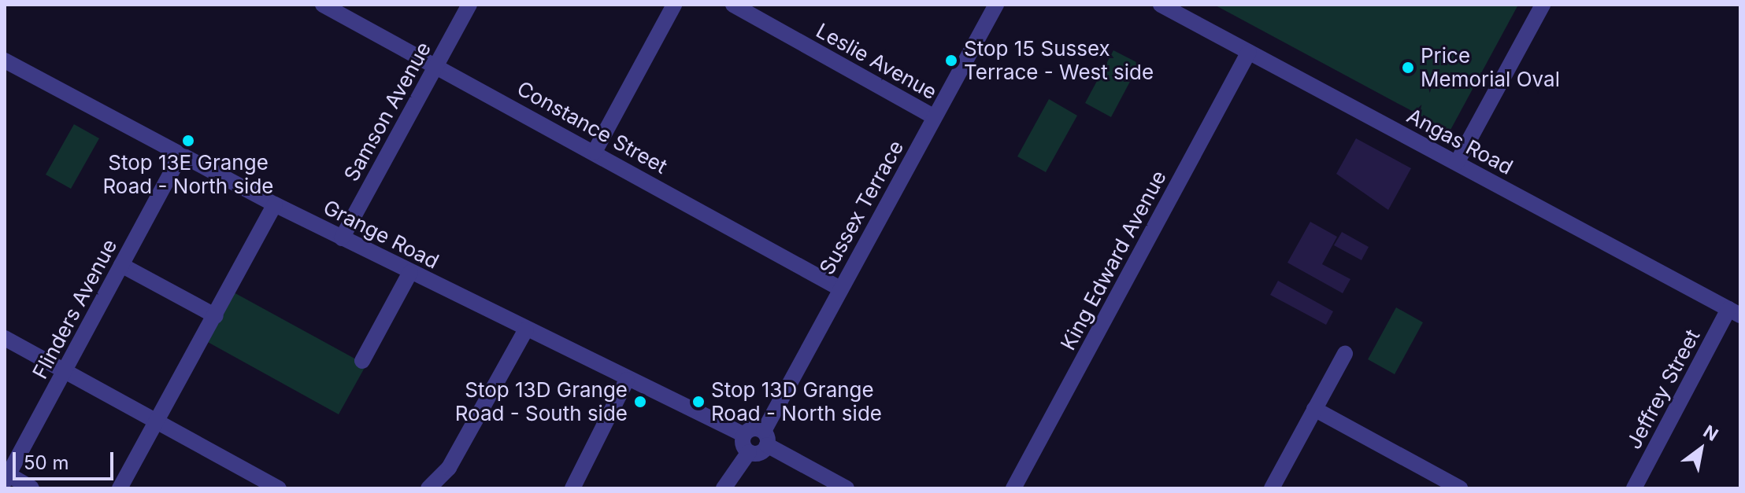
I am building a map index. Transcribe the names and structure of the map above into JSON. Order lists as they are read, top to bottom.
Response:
{
  "streets": {
    "street": [
      "Leslie Avenue",
      "Samson Avenue",
      "Constance Street",
      "Angas Road",
      "Sussex Terrace",
      "Grange Road",
      "King Edward Avenue",
      "Flinders Avenue",
      "Jeffrey Street"
    ]
  },
  "crossings": [
    ["Leslie Avenue", "Sussex Terrace"],
    ["Samson Avenue", "Constance Street"],
    ["Samson Avenue", "Grange Road"],
    ["Constance Street", "Sussex Terrace"],
    ["Angas Road", "King Edward Avenue"],
    ["Angas Road", "Jeffrey Street"],
    ["Grange Road", "Flinders Avenue"]
  ],
  "places": [
    "Stop 15 Sussex Terrace - West side",
    "Price Memorial Oval",
    "Stop 13E Grange Road - North side",
    "Stop 13D Grange Road - South side",
    "Stop 13D Grange Road - North side"
  ],
  "scale_bar": "50 m",
  "north": "top right"
}
